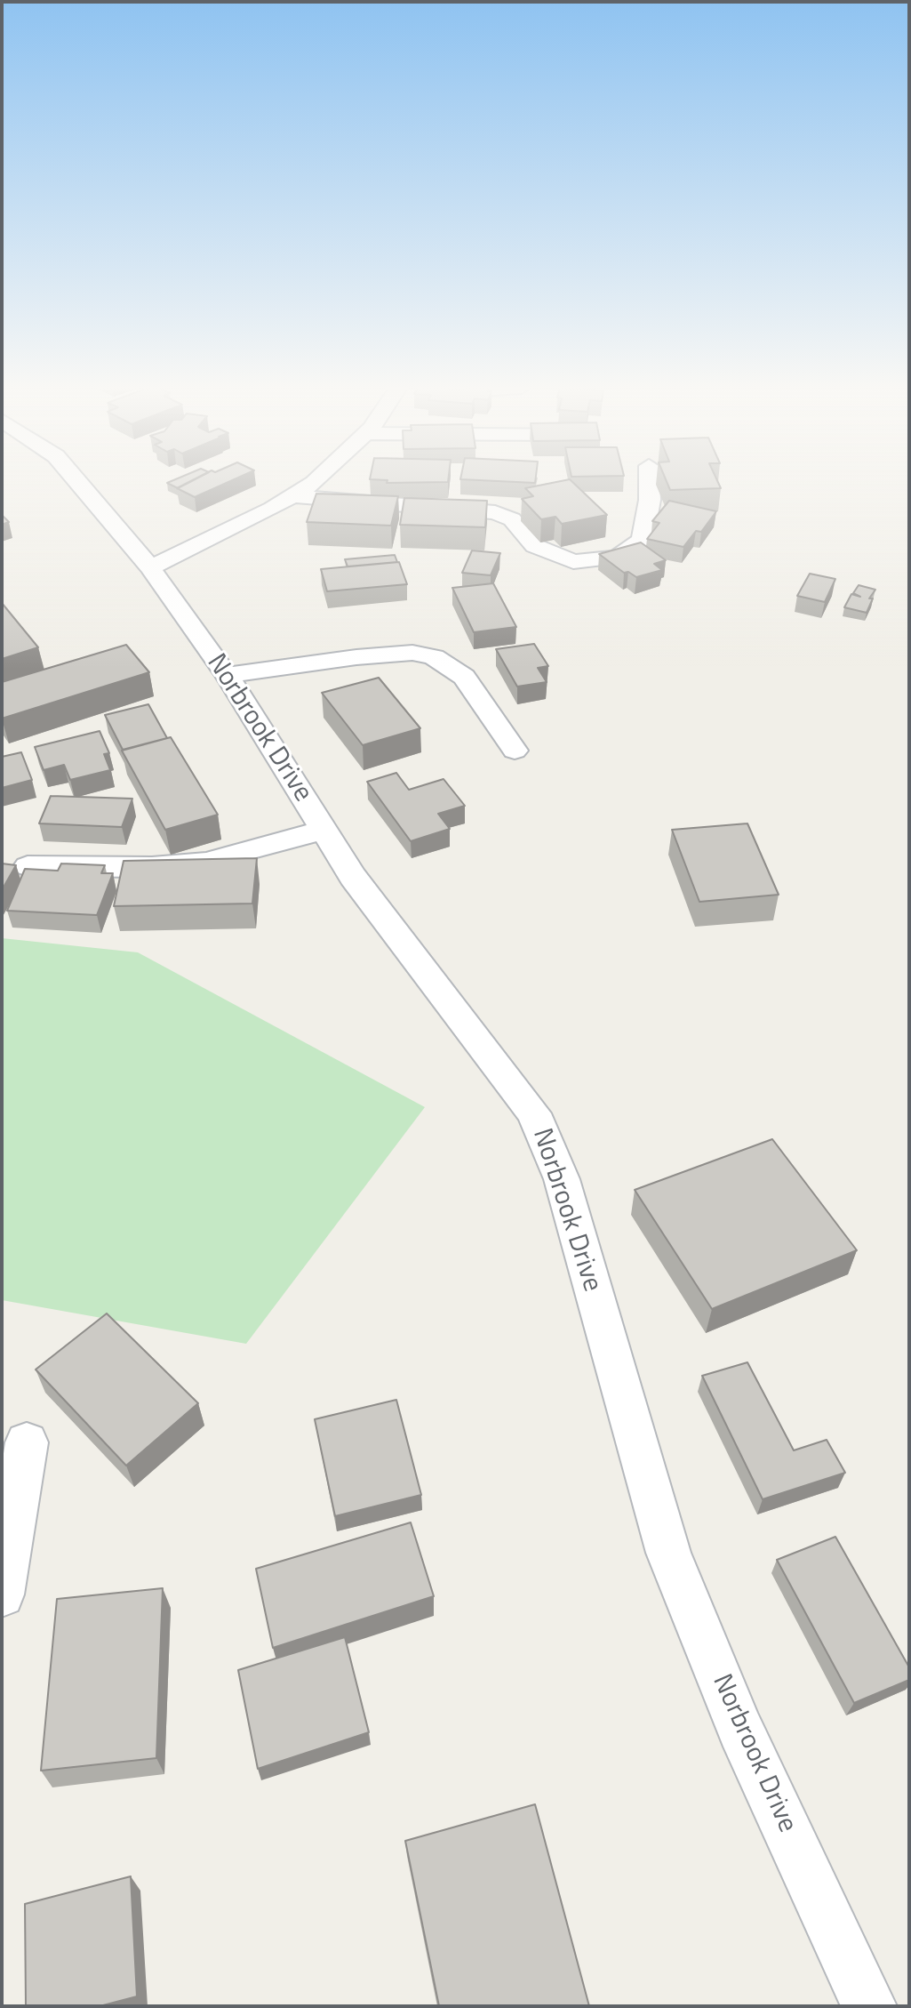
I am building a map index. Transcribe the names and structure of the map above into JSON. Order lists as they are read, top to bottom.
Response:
{
  "streets": {
    "street": ["Norbrook Drive"]
  }
}
